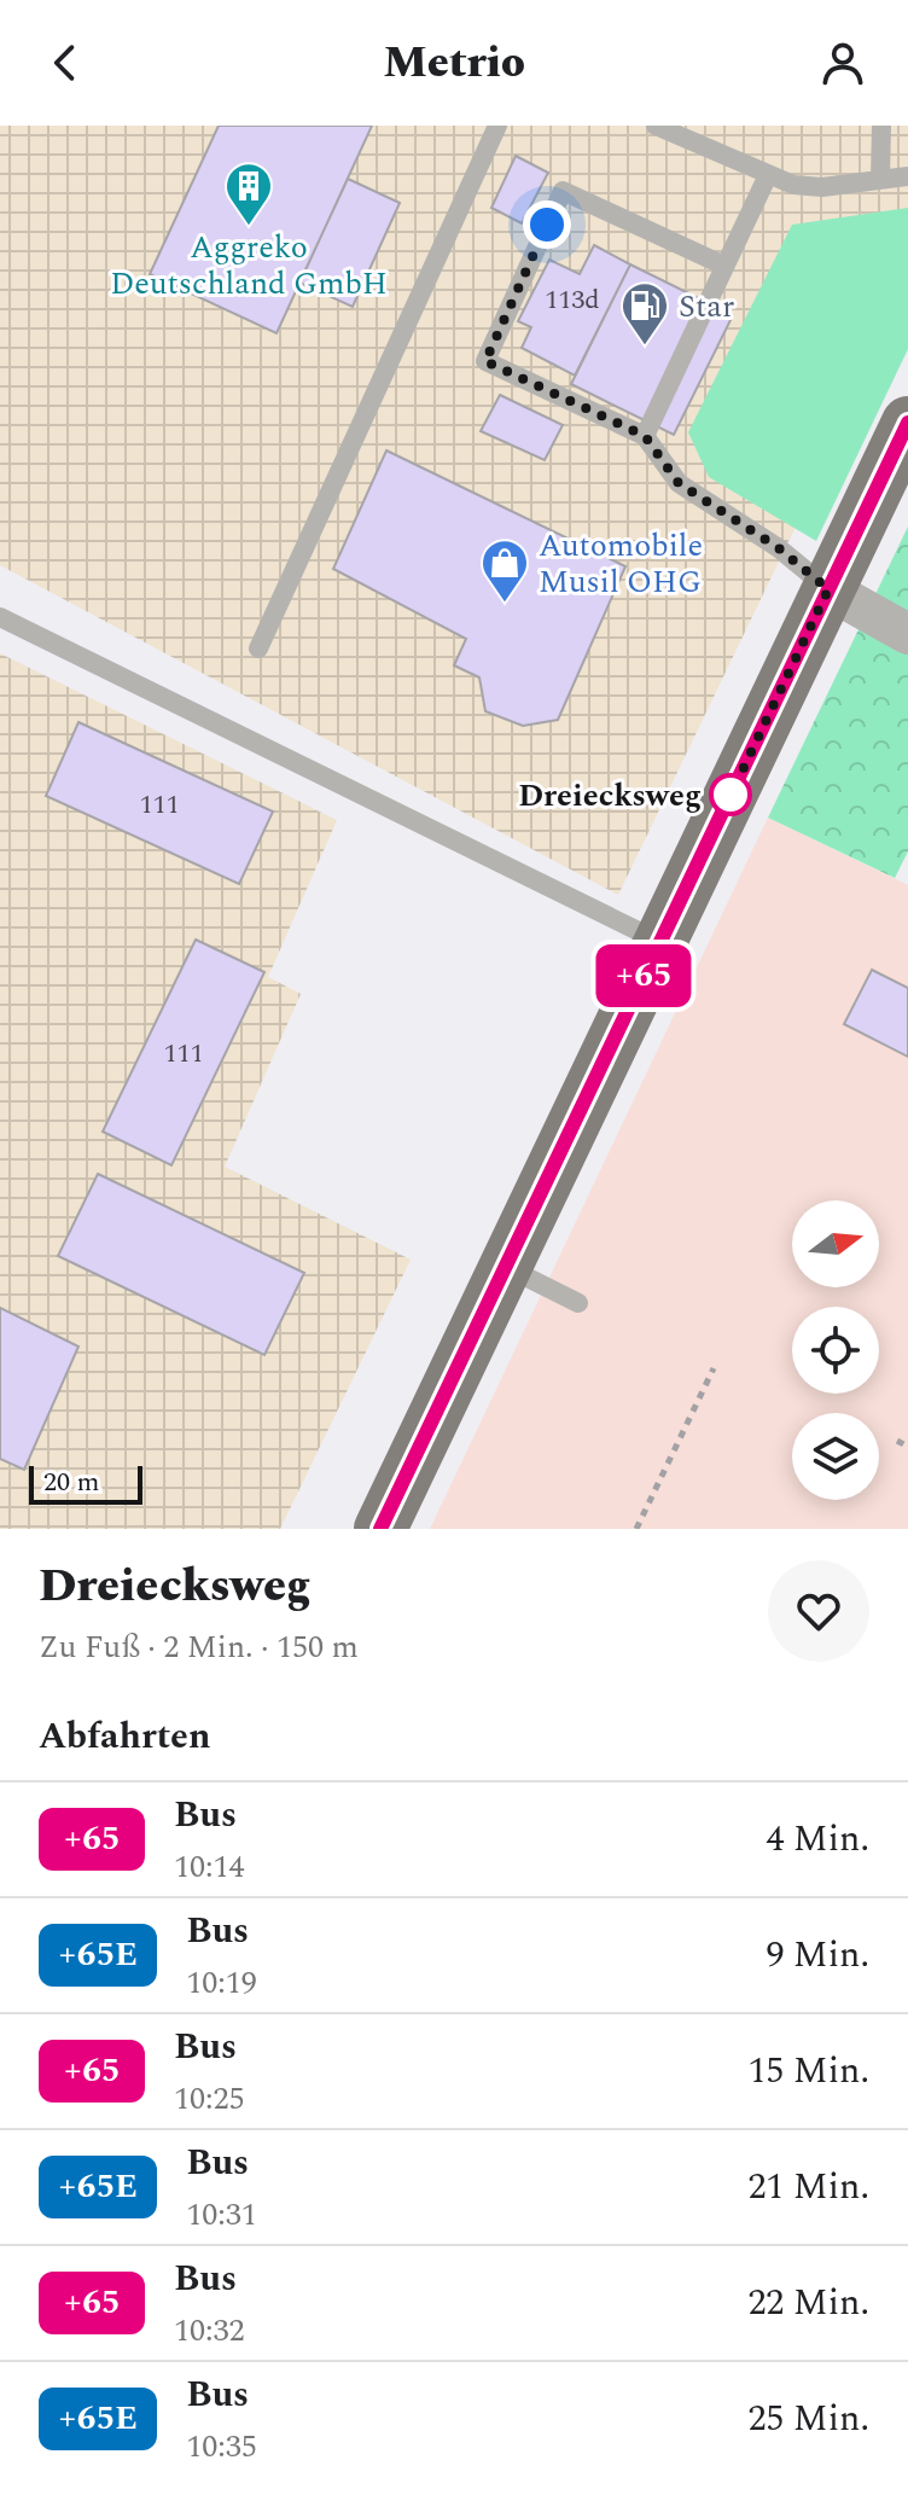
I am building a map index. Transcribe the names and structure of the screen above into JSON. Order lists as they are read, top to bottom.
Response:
{
  "places": {
    "building": ["Aggreko Deutschland GmbH"],
    "fuel station": ["Star"],
    "shop": ["Automobile Musil OHG"],
    "other": ["Dreiecksweg"]
  },
  "lines": ["bus line +65"],
  "house_numbers": ["113d", "111", "111"],
  "scale_bar": "20 m",
  "north": "right",
  "page": {
    "header": "Metrio",
    "on_map": "+65",
    "scale": "20 m",
    "heading": [
      ["Dreiecksweg", "Zu Fuß · 2 Min. · 150 m"],
      "Abfahrten"
    ],
    "list": [
      {
        "mark": "+65",
        "name": "Bus",
        "note": "10:14",
        "value": "4 Min."
      },
      {
        "mark": "+65E",
        "name": "Bus",
        "note": "10:19",
        "value": "9 Min."
      },
      {
        "mark": "+65",
        "name": "Bus",
        "note": "10:25",
        "value": "15 Min."
      },
      {
        "mark": "+65E",
        "name": "Bus",
        "note": "10:31",
        "value": "21 Min."
      },
      {
        "mark": "+65",
        "name": "Bus",
        "note": "10:32",
        "value": "22 Min."
      },
      {
        "mark": "+65E",
        "name": "Bus",
        "note": "10:35",
        "value": "25 Min."
      }
    ]
  }
}
